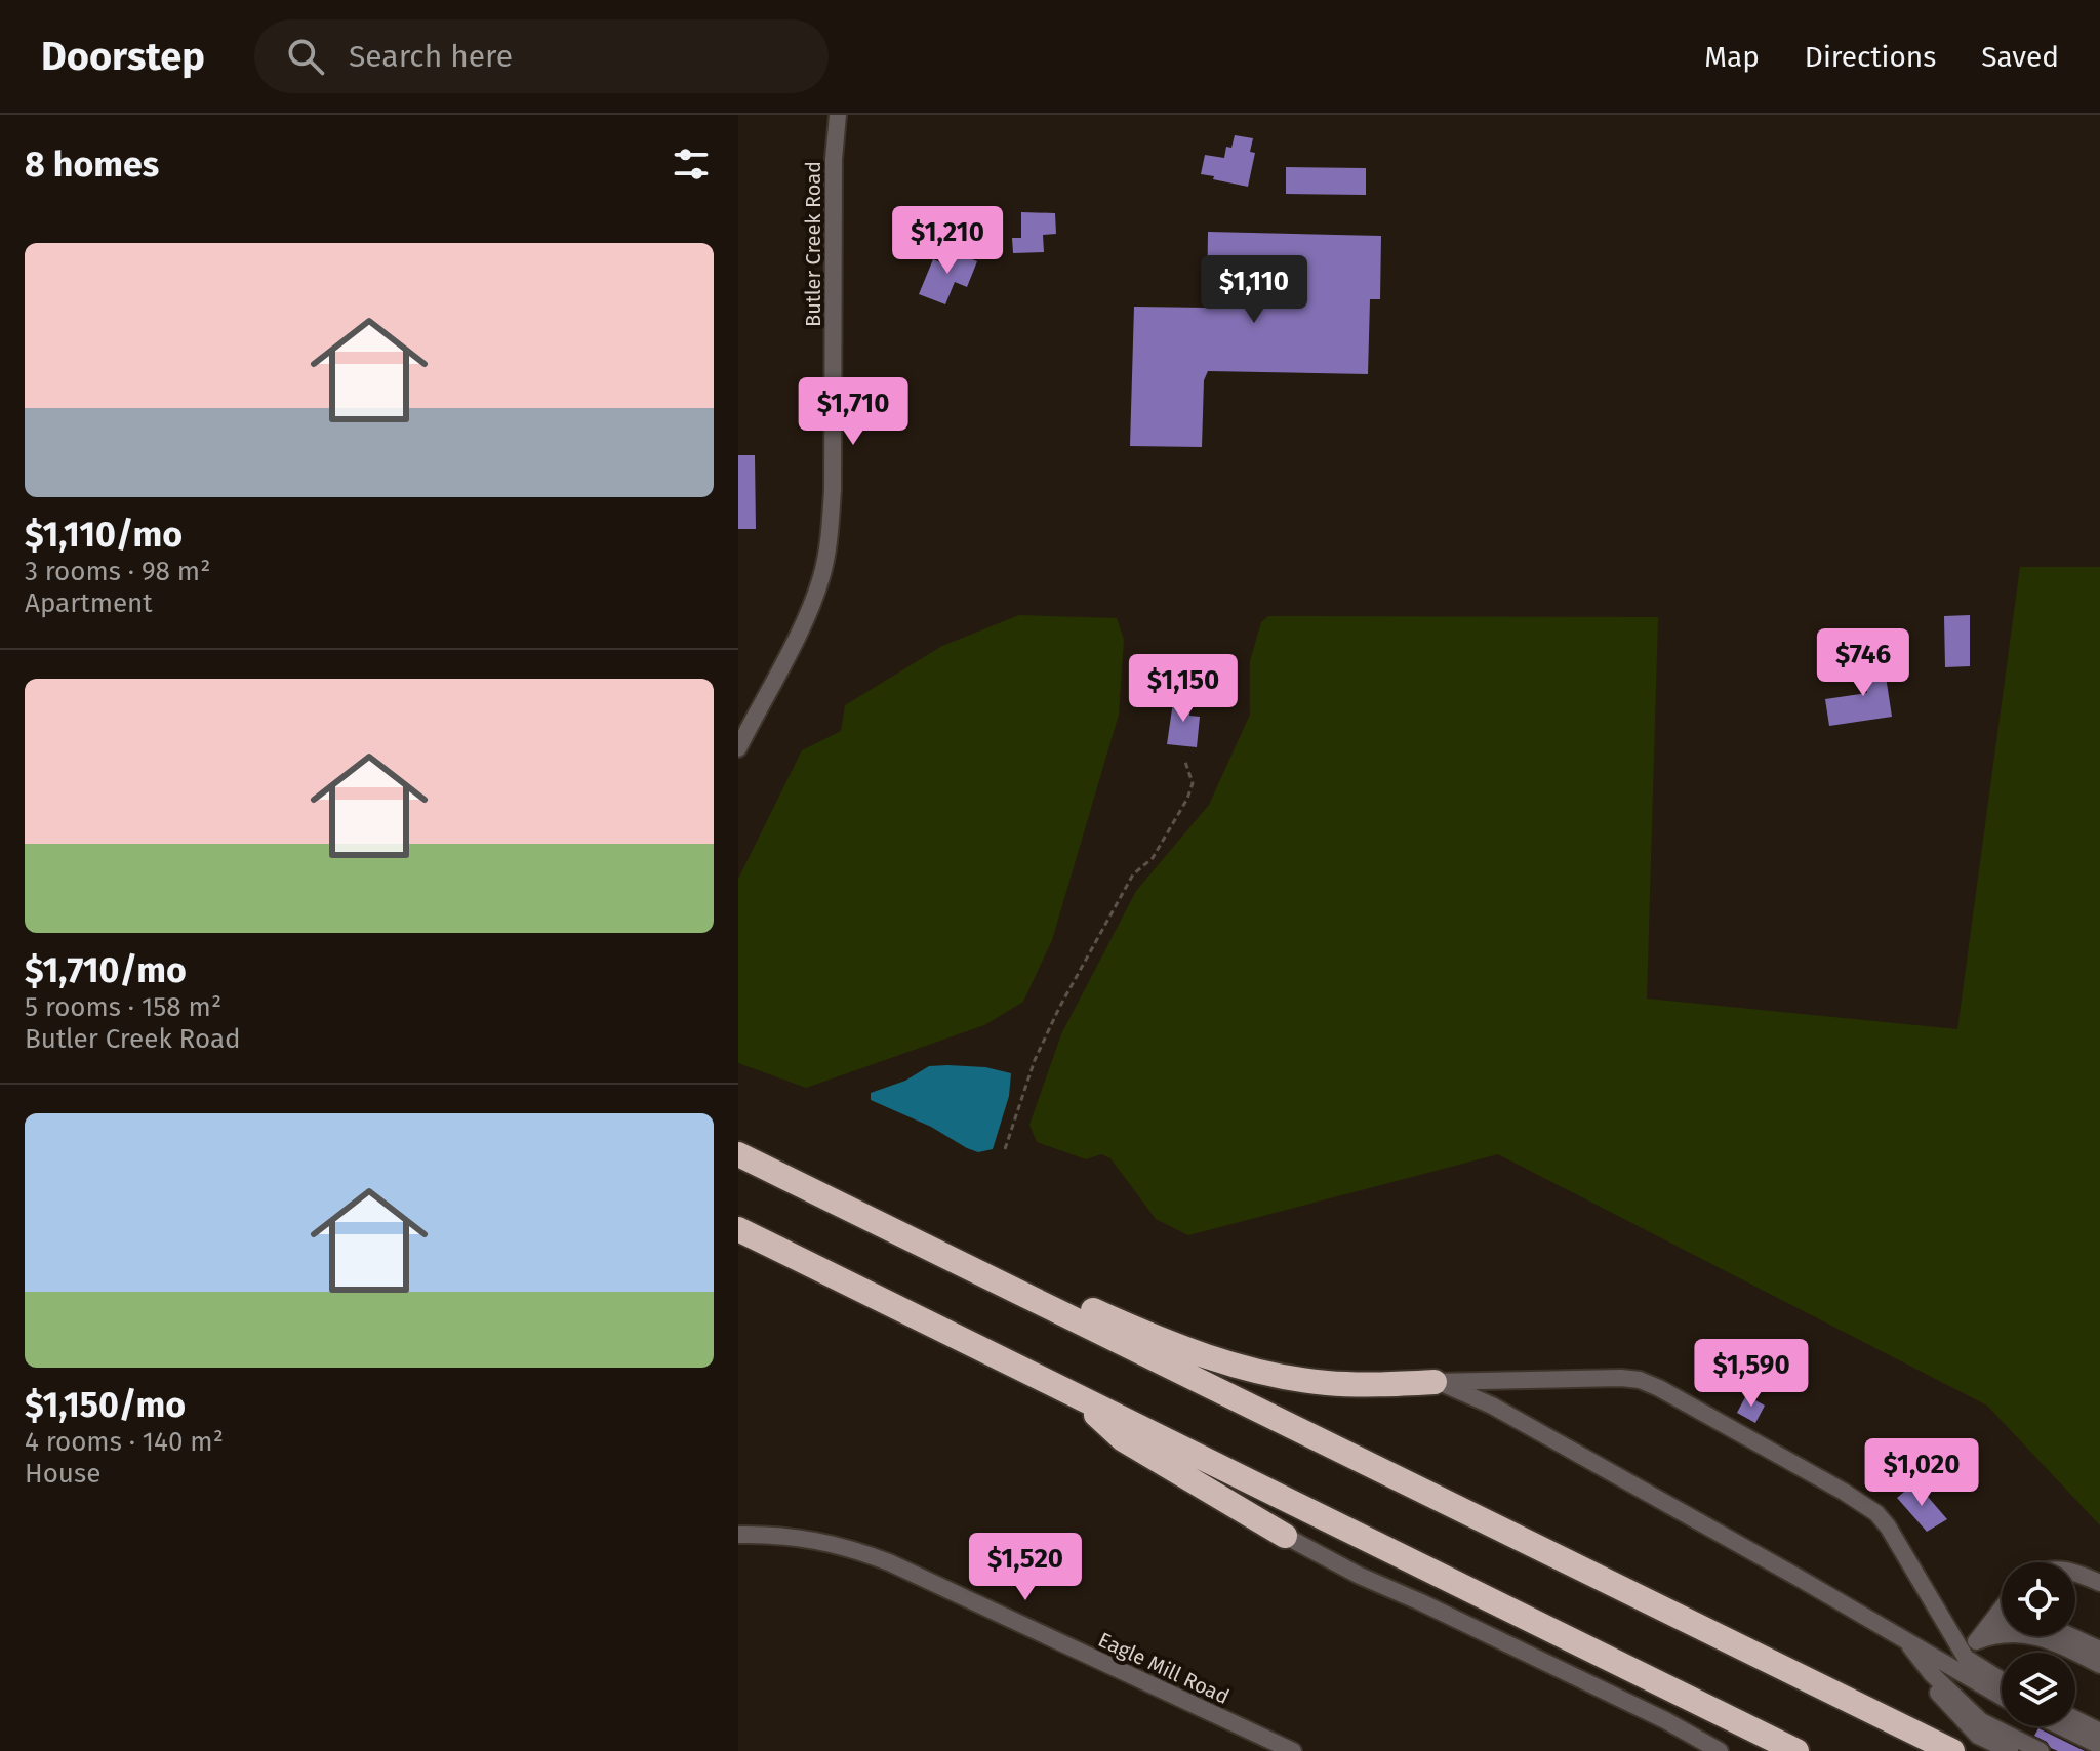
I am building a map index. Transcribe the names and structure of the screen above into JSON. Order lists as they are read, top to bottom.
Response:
{
  "streets": {
    "street": ["Butler Creek Road", "Eagle Mill Road"]
  },
  "page": {
    "header": "Doorstep",
    "search": "Search here",
    "nav": ["Map", "Directions", "Saved"],
    "heading": "8 homes",
    "price": [
      "$1,210",
      "$1,110",
      "$1,710",
      "$746",
      "$1,150",
      "$1,590",
      "$1,020",
      "$1,520"
    ],
    "list": [
      {
        "name": "$1,110/mo",
        "note": "3 rooms · 98 m² · Apartment"
      },
      {
        "name": "$1,710/mo",
        "note": "5 rooms · 158 m² · Butler Creek Road"
      },
      {
        "name": "$1,150/mo",
        "note": "4 rooms · 140 m² · House"
      }
    ]
  }
}
